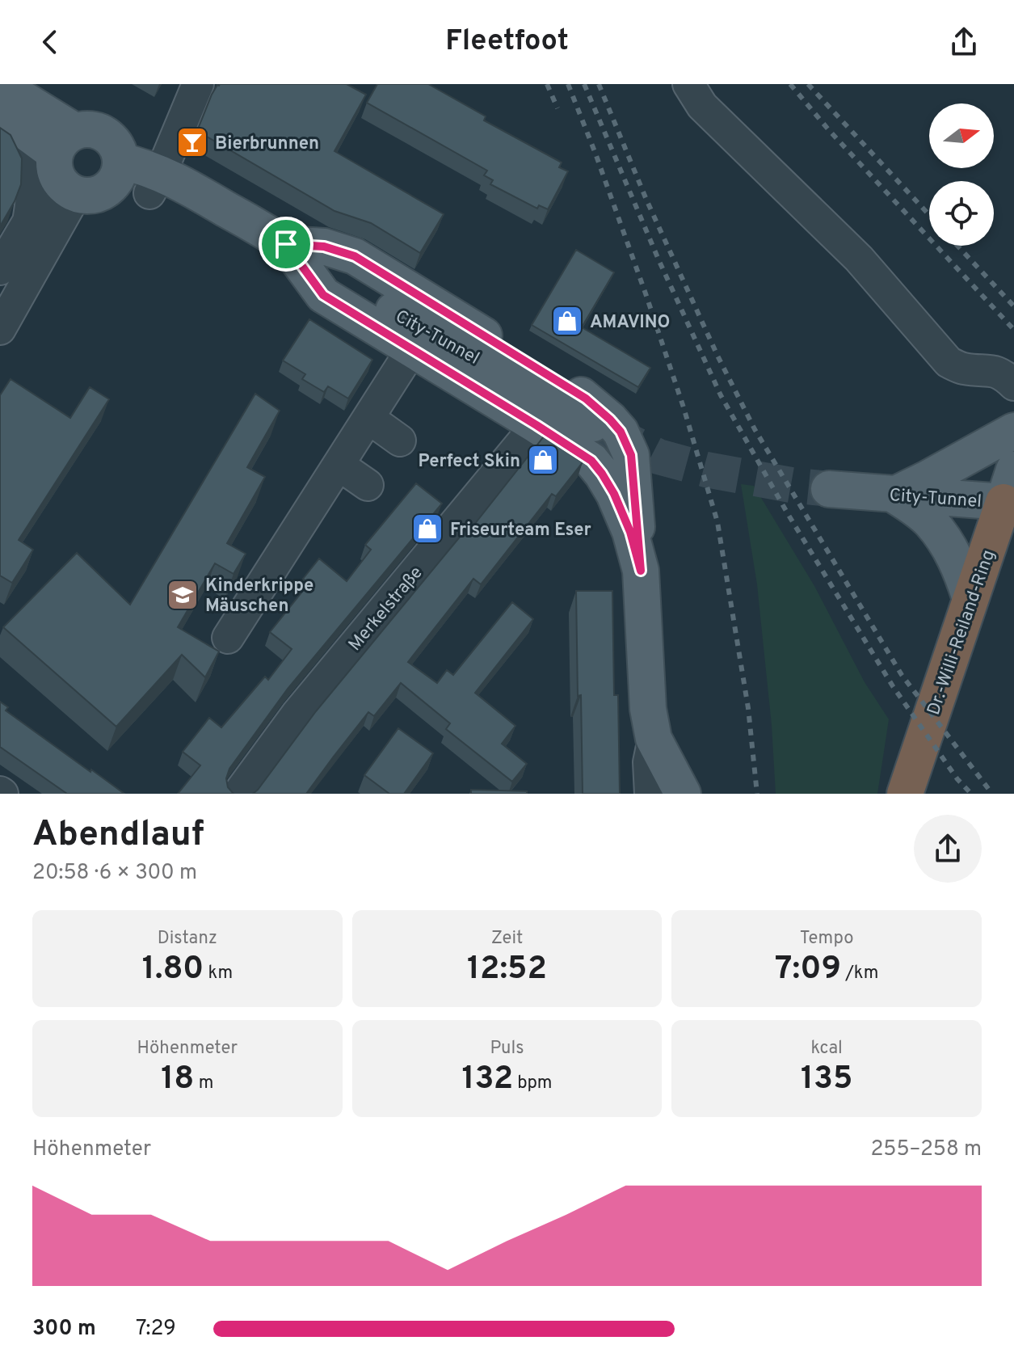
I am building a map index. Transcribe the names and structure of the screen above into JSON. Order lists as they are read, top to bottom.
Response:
{
  "streets": {
    "highway": ["Dr.-Willi-Reiland-Ring"],
    "main road": ["City-Tunnel"],
    "street": ["Merkelstraße"]
  },
  "crossings": [
    ["City-Tunnel", "Dr.-Willi-Reiland-Ring"]
  ],
  "places": {
    "bar": ["Bierbrunnen"],
    "shop": ["AMAVINO", "Perfect Skin", "Friseurteam Eser"],
    "school or university": ["Kinderkrippe Mäuschen"]
  },
  "north": "right",
  "page": {
    "header": "Fleetfoot",
    "heading": ["Abendlauf", "20:58 · 6 × 300 m"],
    "stats": [
      ["Distanz", "1.80 km"],
      ["Zeit", "12:52"],
      ["Tempo", "7:09 /km"],
      ["Höhenmeter", "18 m"],
      ["Puls", "132 bpm"],
      ["kcal", "135"]
    ],
    "chart": ["Höhenmeter", "255–258 m"],
    "list": [
      {
        "name": "300 m",
        "note": "7:29"
      }
    ]
  }
}
